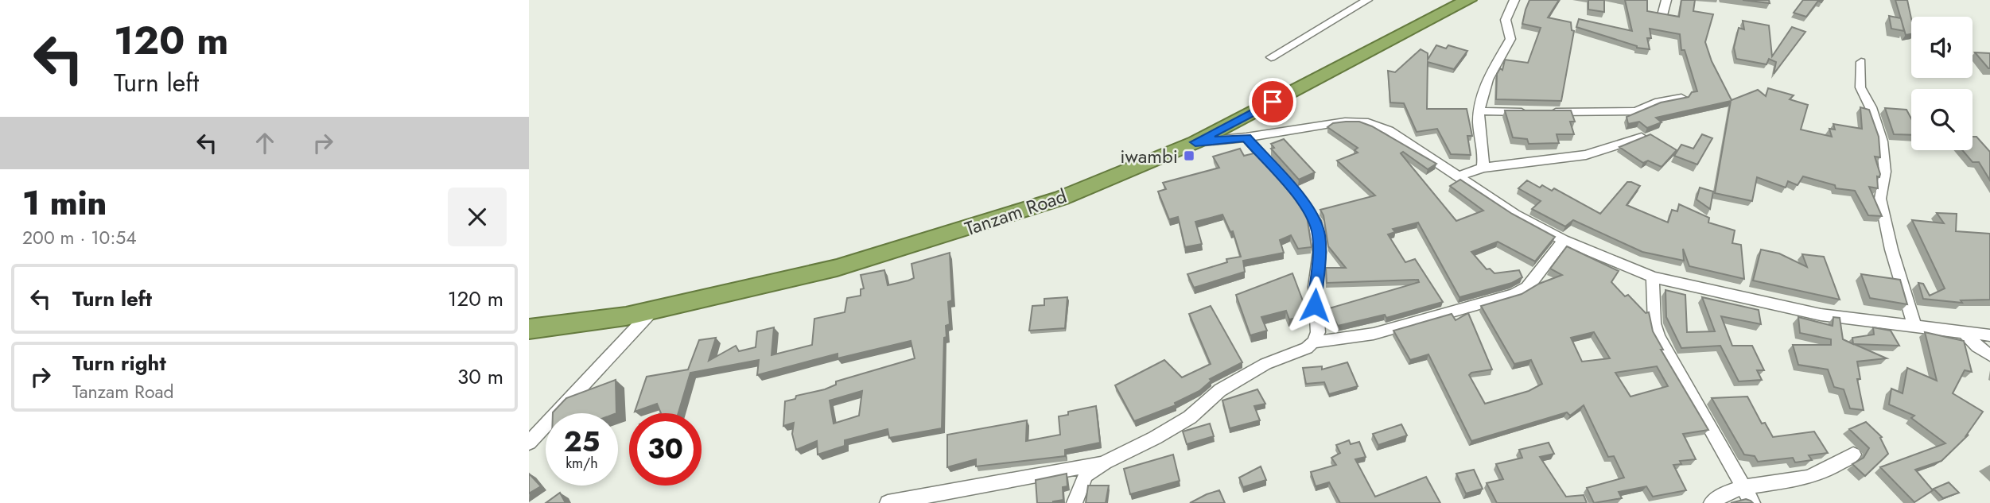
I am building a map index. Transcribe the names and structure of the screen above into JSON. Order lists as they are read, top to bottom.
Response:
{
  "streets": {
    "highway": ["Tanzam Road"]
  },
  "places": {
    "transit": ["iwambi"]
  },
  "page": {
    "turn": ["120 m", "Turn left"],
    "heading": ["1 min", "200 m · 10:54"],
    "list": [
      {
        "name": "Turn left",
        "value": "120 m"
      },
      {
        "name": "Turn right",
        "note": "Tanzam Road",
        "value": "30 m"
      }
    ],
    "speed": "25 km/h",
    "limit": "30"
  }
}
